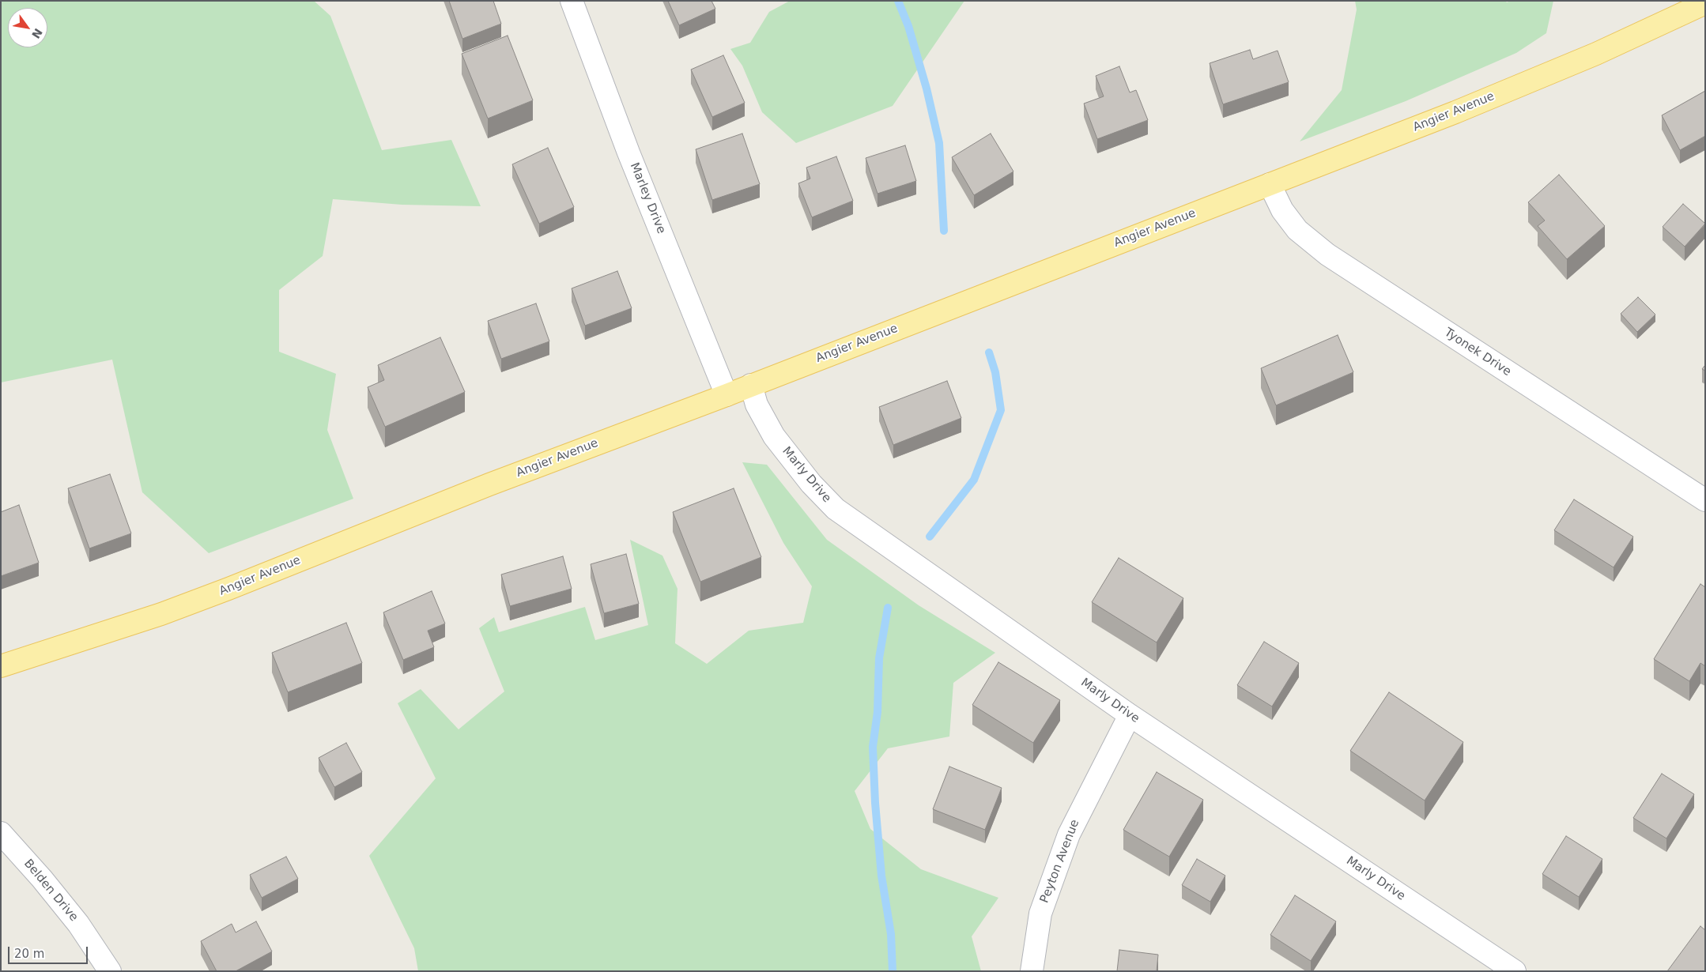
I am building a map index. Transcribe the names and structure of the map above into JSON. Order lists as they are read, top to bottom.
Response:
{
  "streets": {
    "main road": ["Angier Avenue"],
    "street": [
      "Marley Drive",
      "Tyonek Drive",
      "Marly Drive",
      "Peyton Avenue",
      "Belden Drive"
    ]
  },
  "crossings": [
    ["Angier Avenue", "Marley Drive"],
    ["Angier Avenue", "Tyonek Drive"],
    ["Angier Avenue", "Marly Drive"],
    ["Marly Drive", "Peyton Avenue"]
  ],
  "scale_bar": "20 m",
  "north": "bottom right"
}
